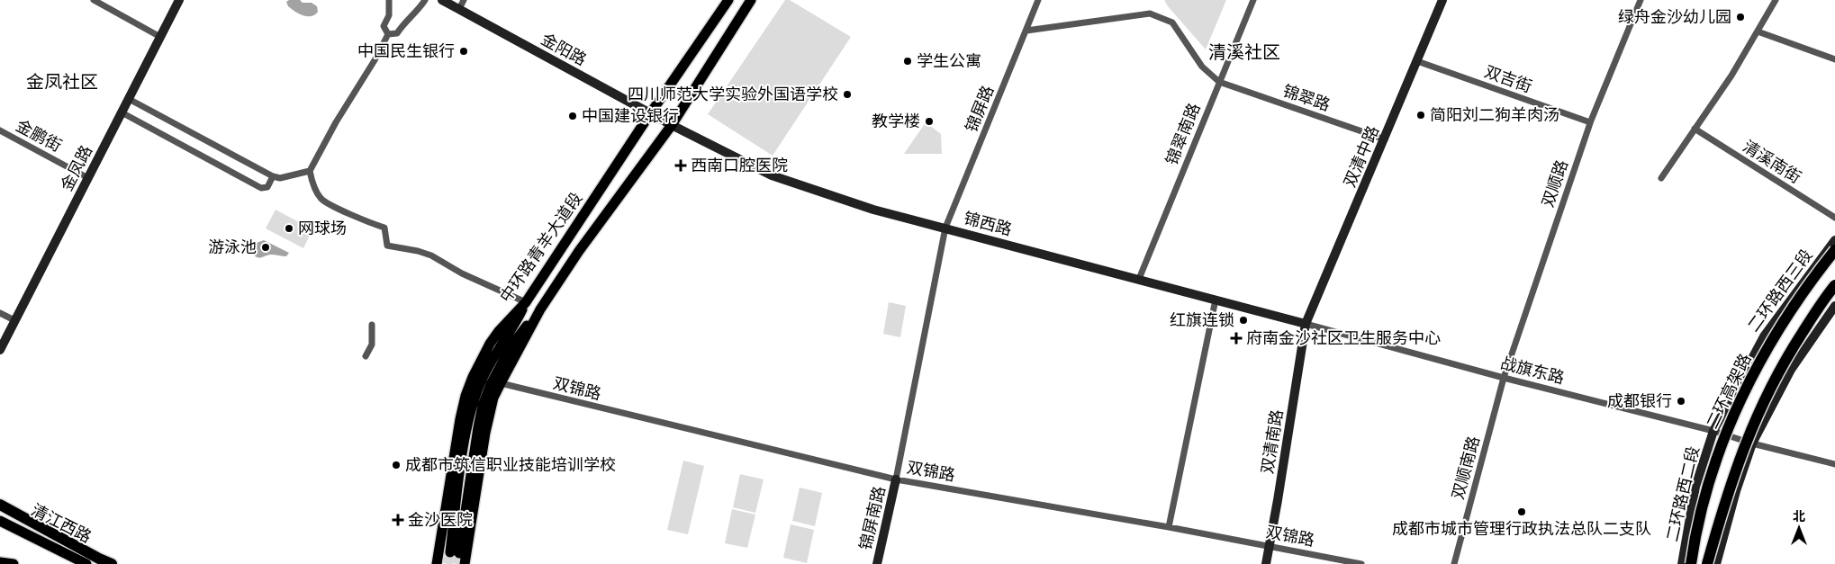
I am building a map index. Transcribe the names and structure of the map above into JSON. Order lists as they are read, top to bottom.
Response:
{
  "streets": {
    "highway": ["二环高架路"],
    "main road": ["中环路青羊大道段", "清江西路"],
    "street": [
      "金阳路",
      "双吉街",
      "锦翠路",
      "锦屏路",
      "锦翠南路",
      "金鹏街",
      "双清中路",
      "清溪南街",
      "金凤路",
      "双顺路",
      "锦西路",
      "二环路西三段",
      "战旗东路",
      "双锦路",
      "双清南路",
      "双顺南路",
      "二环路西二段",
      "锦屏南路"
    ]
  },
  "crossings": [
    ["金阳路", "锦西路"],
    ["金阳路", "中环路青羊大道段"],
    ["双吉街", "双清中路"],
    ["双吉街", "双顺路"],
    ["锦翠路", "锦翠南路"],
    ["锦翠路", "双清中路"],
    ["锦屏路", "锦西路"],
    ["锦屏路", "双锦路"],
    ["锦屏路", "锦屏南路"],
    ["锦翠南路", "锦西路"],
    ["金鹏街", "金凤路"],
    ["双清中路", "锦西路"],
    ["双清中路", "战旗东路"],
    ["双清中路", "双清南路"],
    ["双顺路", "战旗东路"],
    ["双顺路", "双顺南路"],
    ["锦西路", "战旗东路"],
    ["锦西路", "双清南路"],
    ["二环路西三段", "战旗东路"],
    ["二环路西三段", "二环路西二段"],
    ["战旗东路", "双清南路"],
    ["战旗东路", "双顺南路"],
    ["战旗东路", "二环路西二段"],
    ["双锦路", "双清南路"],
    ["双锦路", "锦屏南路"]
  ],
  "districts": ["清溪社区", "金凤社区"],
  "places": {
    "other": [
      "绿舟金沙幼儿园",
      "中国民生银行",
      "学生公寓",
      "四川师范大学实验外国语学校",
      "简阳刘二狗羊肉汤",
      "中国建设银行",
      "教学楼",
      "网球场",
      "游泳池",
      "红旗连锁",
      "成都银行",
      "成都市筑信职业技能培训学校",
      "成都市城市管理行政执法总队二支队"
    ],
    "health": ["西南口腔医院", "府南金沙社区卫生服务中心", "金沙医院"]
  },
  "north": "top"
}
